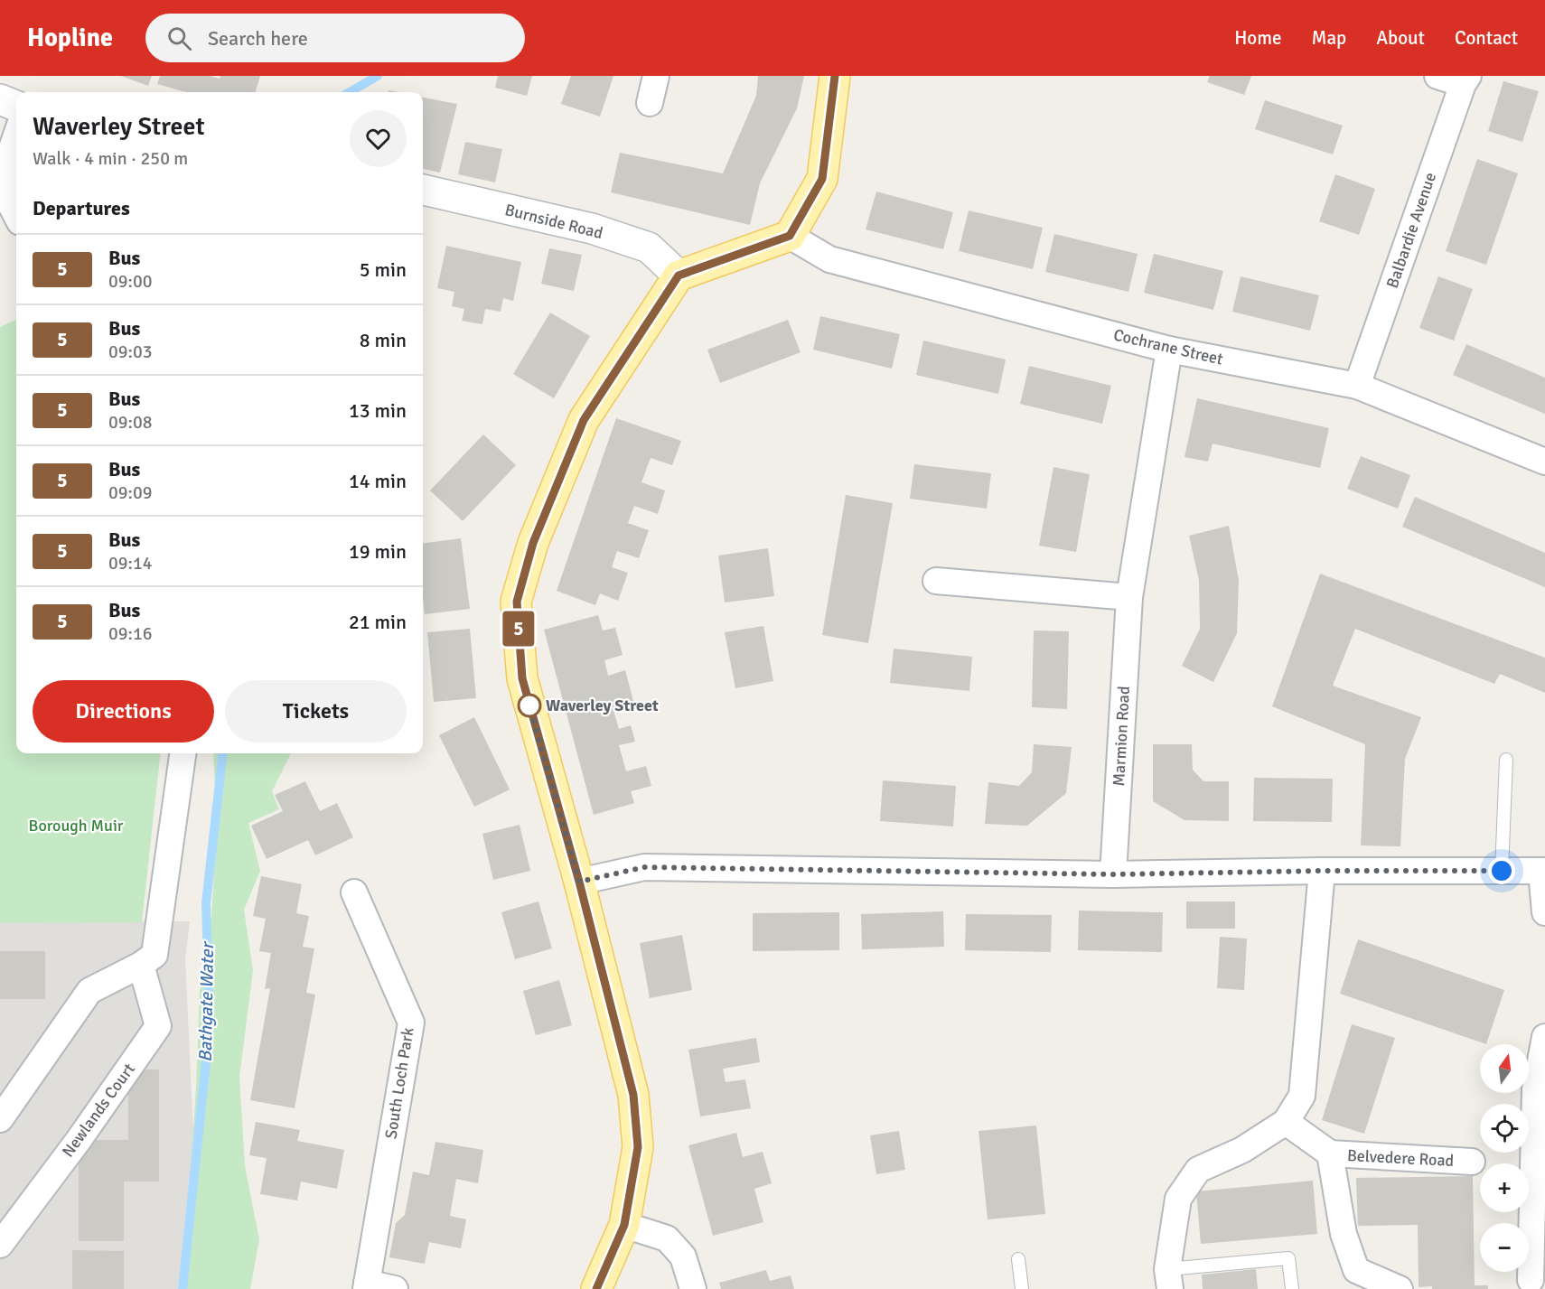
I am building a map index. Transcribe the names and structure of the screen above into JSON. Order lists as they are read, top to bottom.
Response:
{
  "streets": {
    "street": [
      "Burnside Road",
      "Balbardie Avenue",
      "Cochrane Street",
      "Marmion Road",
      "South Loch Park",
      "Newlands Court",
      "Belvedere Road"
    ]
  },
  "crossings": [
    ["Balbardie Avenue", "Cochrane Street"],
    ["Cochrane Street", "Marmion Road"]
  ],
  "water": ["Bathgate Water"],
  "parks": ["Borough Muir"],
  "places": ["Waverley Street"],
  "lines": ["bus line 5"],
  "north": "top",
  "page": {
    "header": "Hopline",
    "search": "Search here",
    "nav": [
      "Home",
      "Map",
      "About",
      "Contact"
    ],
    "on_map": "5",
    "heading": [
      ["Waverley Street", "Walk · 4 min · 250 m"],
      "Departures"
    ],
    "list": [
      {
        "mark": "5",
        "name": "Bus",
        "note": "09:00",
        "value": "5 min"
      },
      {
        "mark": "5",
        "name": "Bus",
        "note": "09:03",
        "value": "8 min"
      },
      {
        "mark": "5",
        "name": "Bus",
        "note": "09:08",
        "value": "13 min"
      },
      {
        "mark": "5",
        "name": "Bus",
        "note": "09:09",
        "value": "14 min"
      },
      {
        "mark": "5",
        "name": "Bus",
        "note": "09:14",
        "value": "19 min"
      },
      {
        "mark": "5",
        "name": "Bus",
        "note": "09:16",
        "value": "21 min"
      }
    ],
    "buttons": ["Directions", "Tickets"],
    "map_buttons": ["+", "−"]
  }
}
